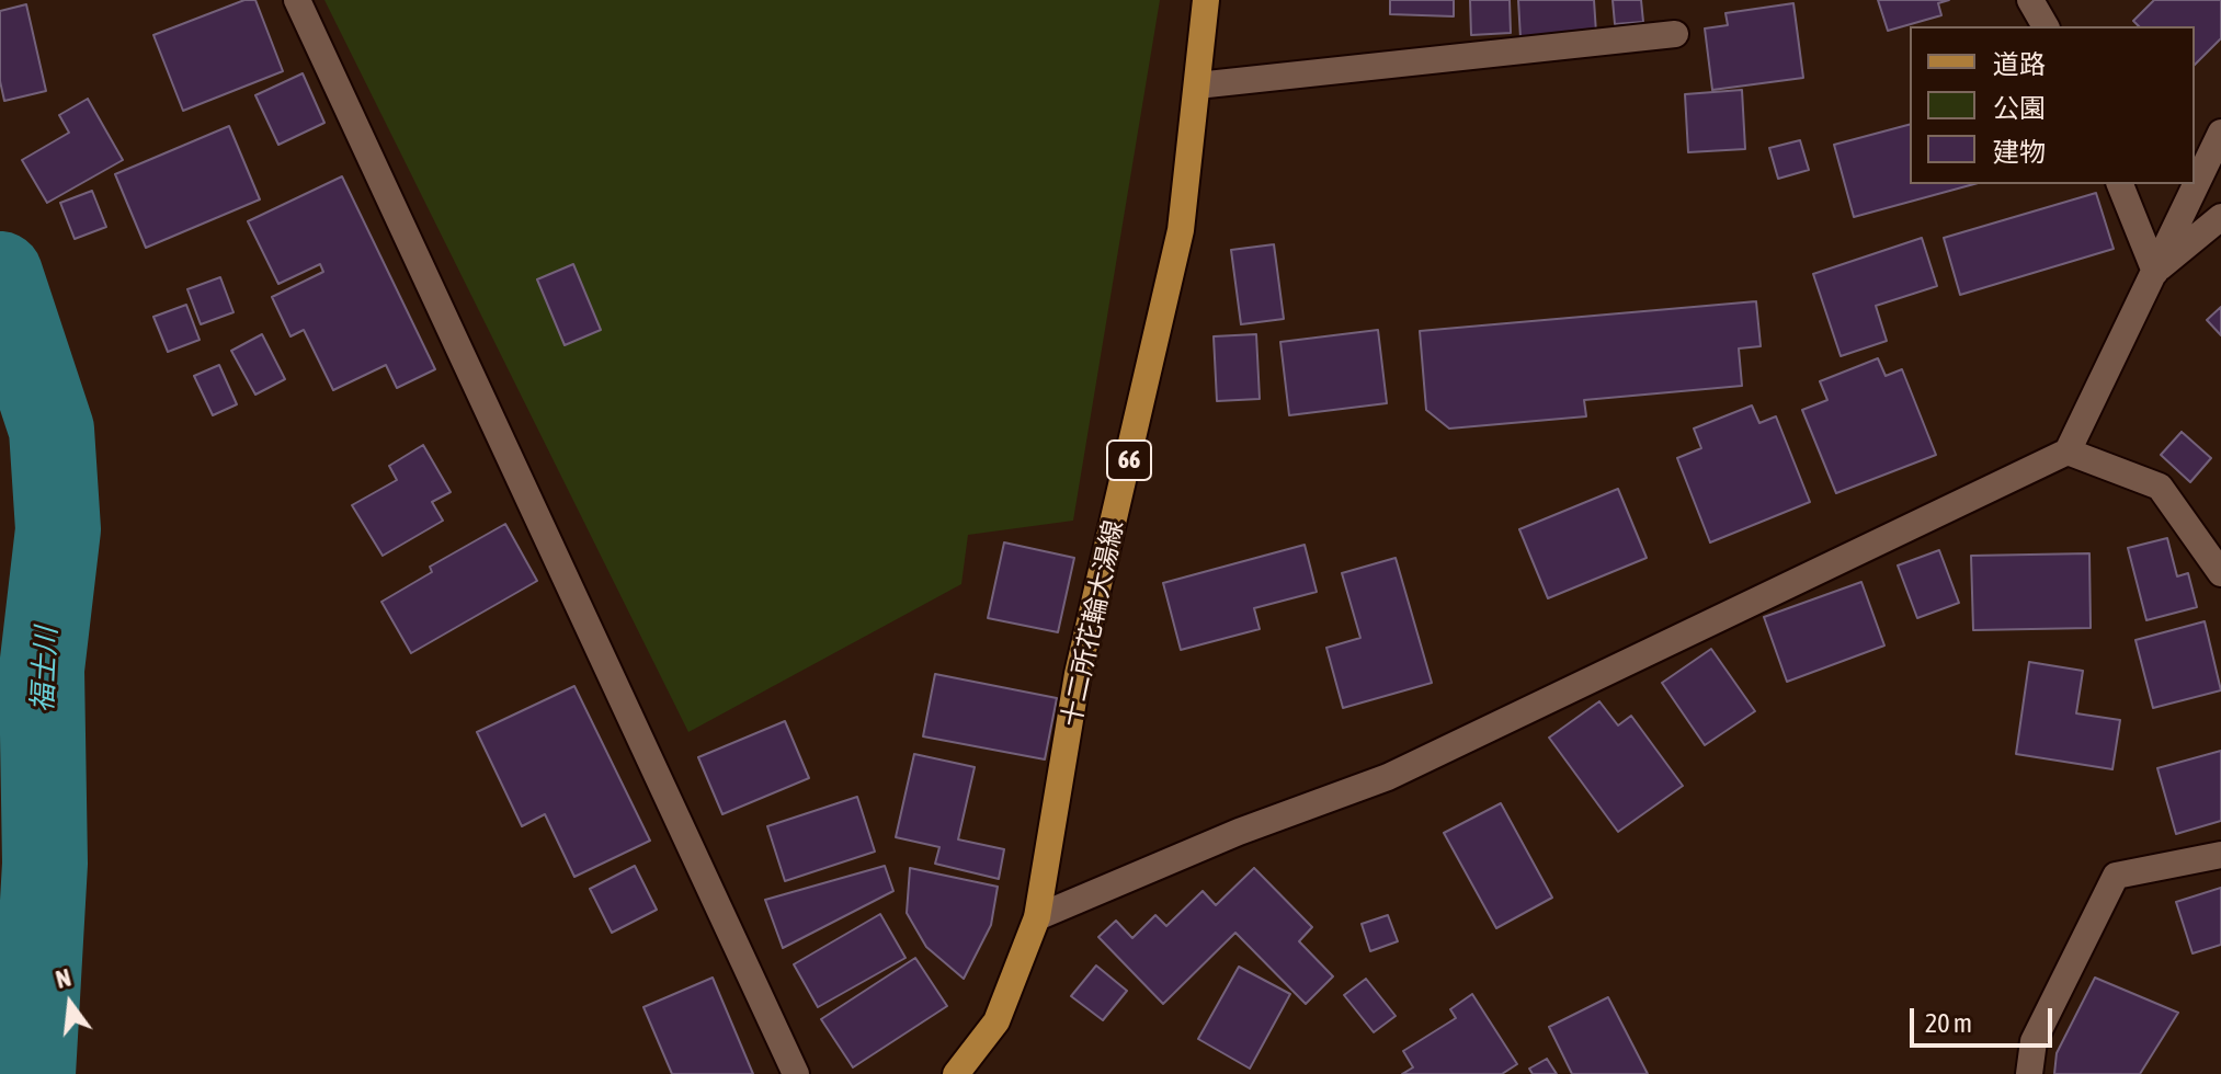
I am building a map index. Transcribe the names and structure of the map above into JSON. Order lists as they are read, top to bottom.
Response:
{
  "streets": {
    "main road": ["66", "十二所花輪大湯線"]
  },
  "water": ["福士川"],
  "legend": ["道路", "公園", "建物"],
  "scale_bar": "20 m",
  "north": "top"
}
